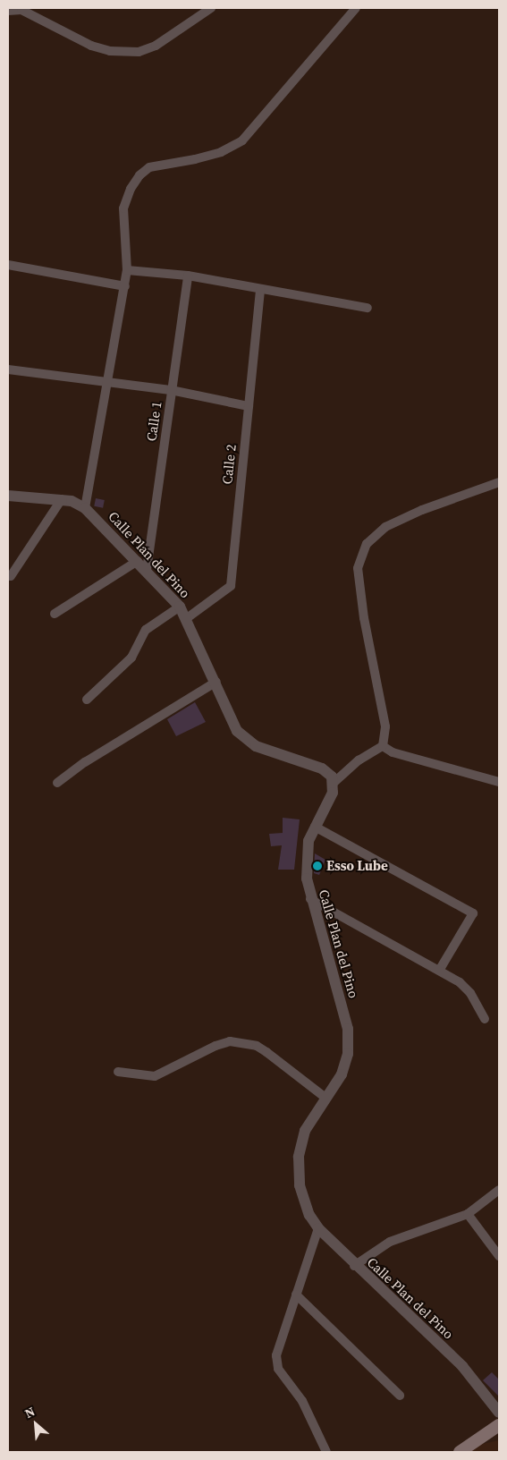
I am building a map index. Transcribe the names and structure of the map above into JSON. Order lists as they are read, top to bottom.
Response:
{
  "streets": {
    "street": ["Calle 1", "Calle 2", "Calle Plan del Pino"]
  },
  "crossings": [
    ["Calle 1", "Calle Plan del Pino"],
    ["Calle 2", "Calle Plan del Pino"]
  ],
  "places": ["Esso Lube"],
  "north": "top left"
}
